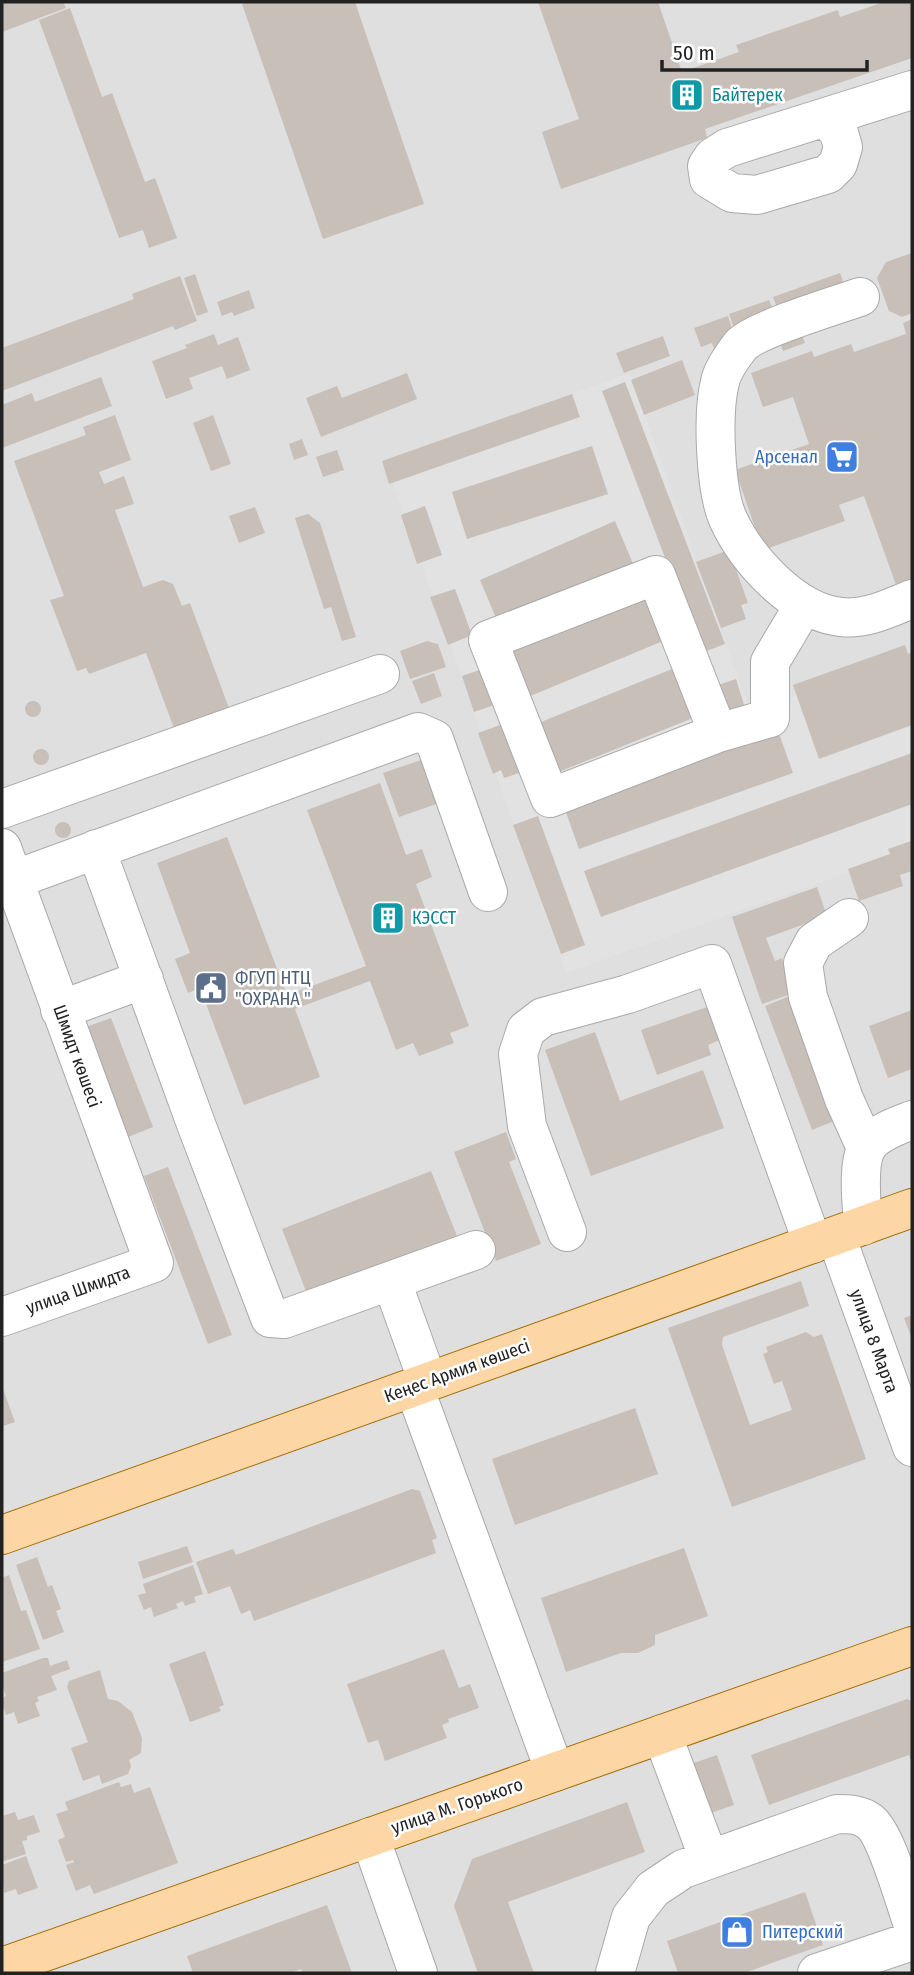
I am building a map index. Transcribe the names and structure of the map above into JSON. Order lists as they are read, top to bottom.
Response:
{
  "streets": {
    "main road": ["Кеңес Армия көшесі", "улица М. Горького"],
    "street": ["Шмидт көшесі", "улица Шмидта", "улица 8 Марта"]
  },
  "crossings": [
    ["Шмидт көшесі", "улица Шмидта"],
    ["улица 8 Марта", "Кеңес Армия көшесі"]
  ],
  "places": {
    "building": ["Байтерек", "КЭССТ"],
    "supermarket": ["Арсенал"],
    "public building": ["ФГУП НТЦ \"ОХРАНА \""],
    "shop": ["Питерский"]
  },
  "scale_bar": "50 m"
}
